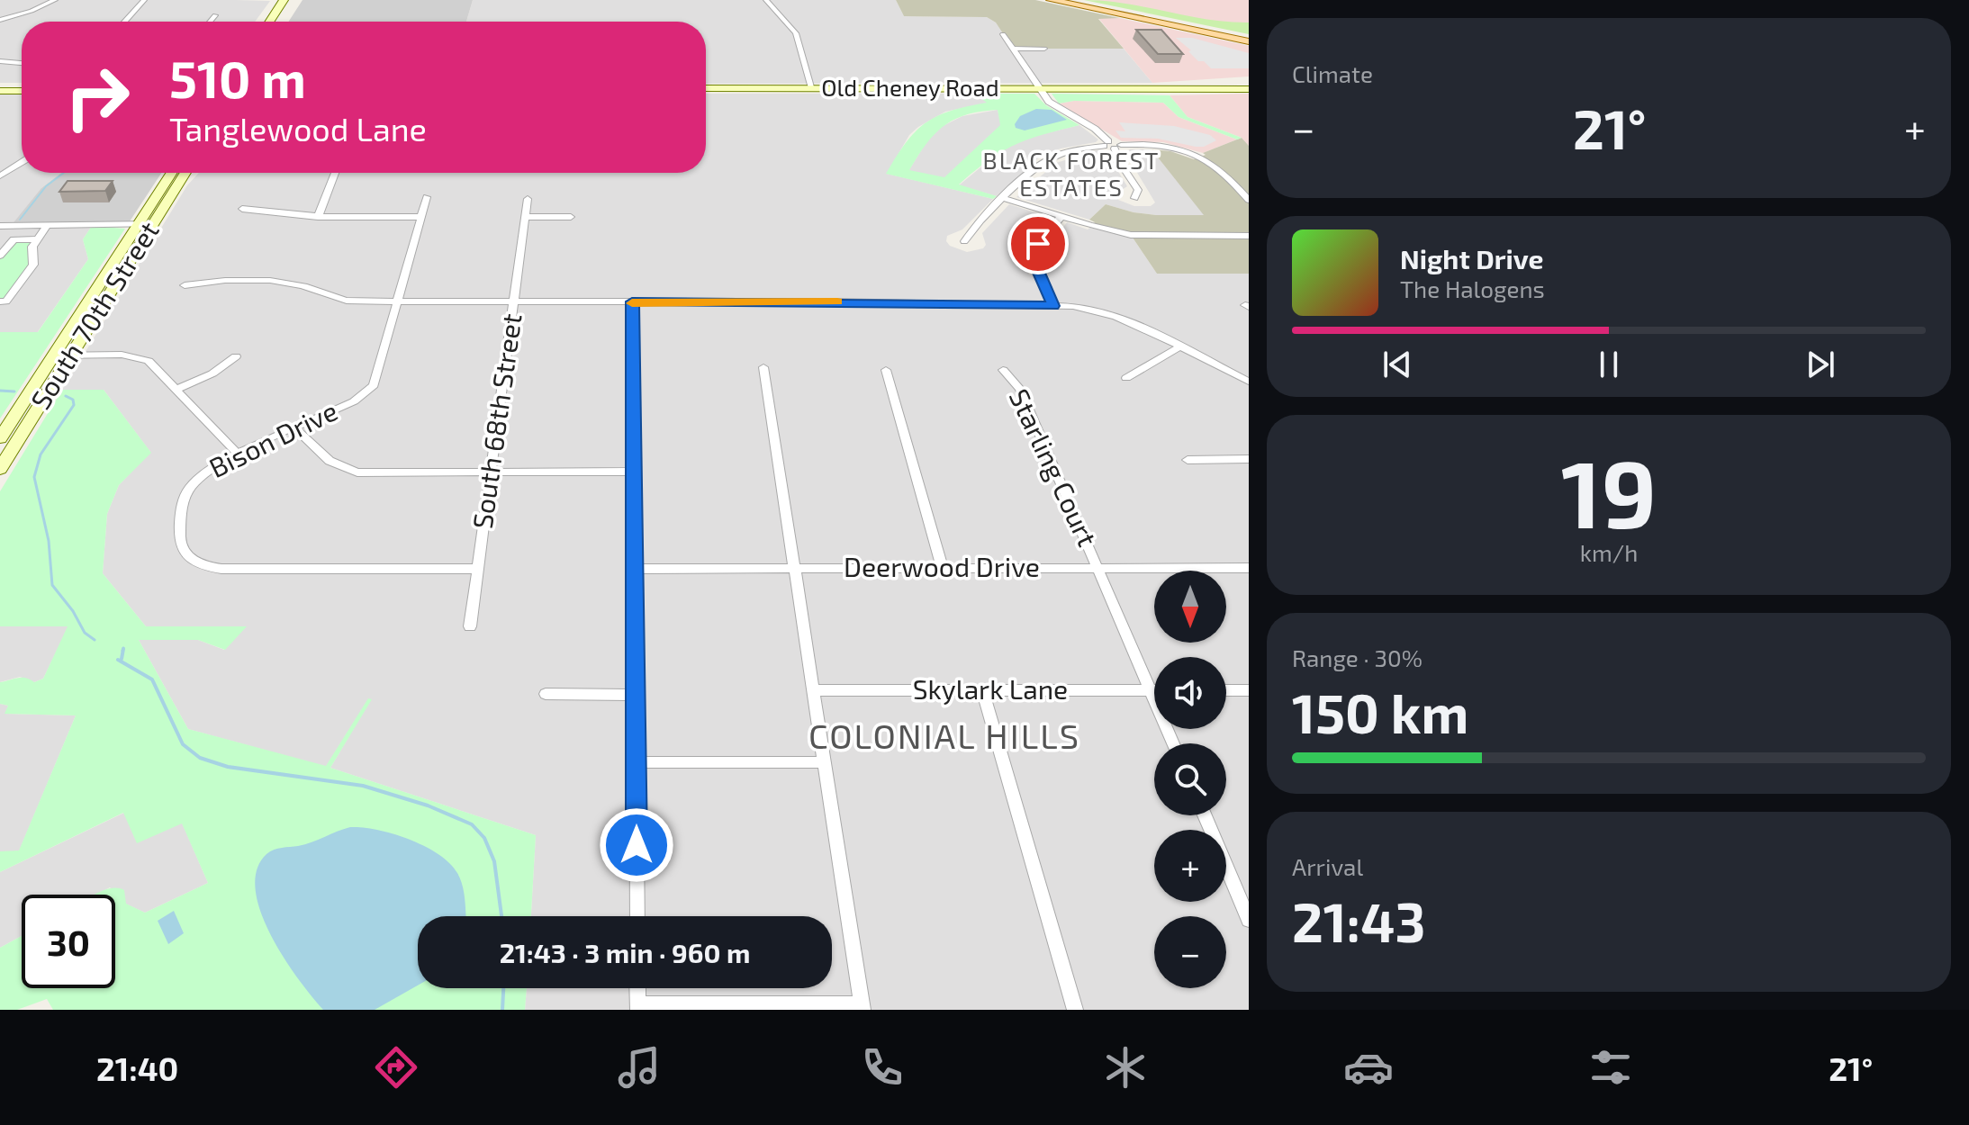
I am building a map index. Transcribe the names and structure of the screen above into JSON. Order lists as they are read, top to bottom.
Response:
{
  "streets": {
    "main road": ["Old Cheney Road", "South 70th Street"],
    "street": [
      "South 68th Street",
      "Bison Drive",
      "Starling Court",
      "Deerwood Drive",
      "Skylark Lane"
    ]
  },
  "crossings": [
    ["South 68th Street", "Bison Drive"],
    ["Starling Court", "Deerwood Drive"],
    ["Starling Court", "Skylark Lane"]
  ],
  "districts": ["BLACK FOREST ESTATES", "COLONIAL HILLS"],
  "north": "bottom",
  "page": {
    "tile": [
      "Climate",
      ["19", "km/h"],
      ["Range · 30%", "150 km"],
      ["Arrival", "21:43"]
    ],
    "turn": ["510 m", "Tanglewood Lane"],
    "heat": ["−", "21°", "+"],
    "song": ["Night Drive", "The Halogens"],
    "map_buttons": ["+", "−"],
    "limit": "30",
    "trip": "21:43 · 3 min · 960 m",
    "tabs": ["21:40", "21°"]
  }
}
